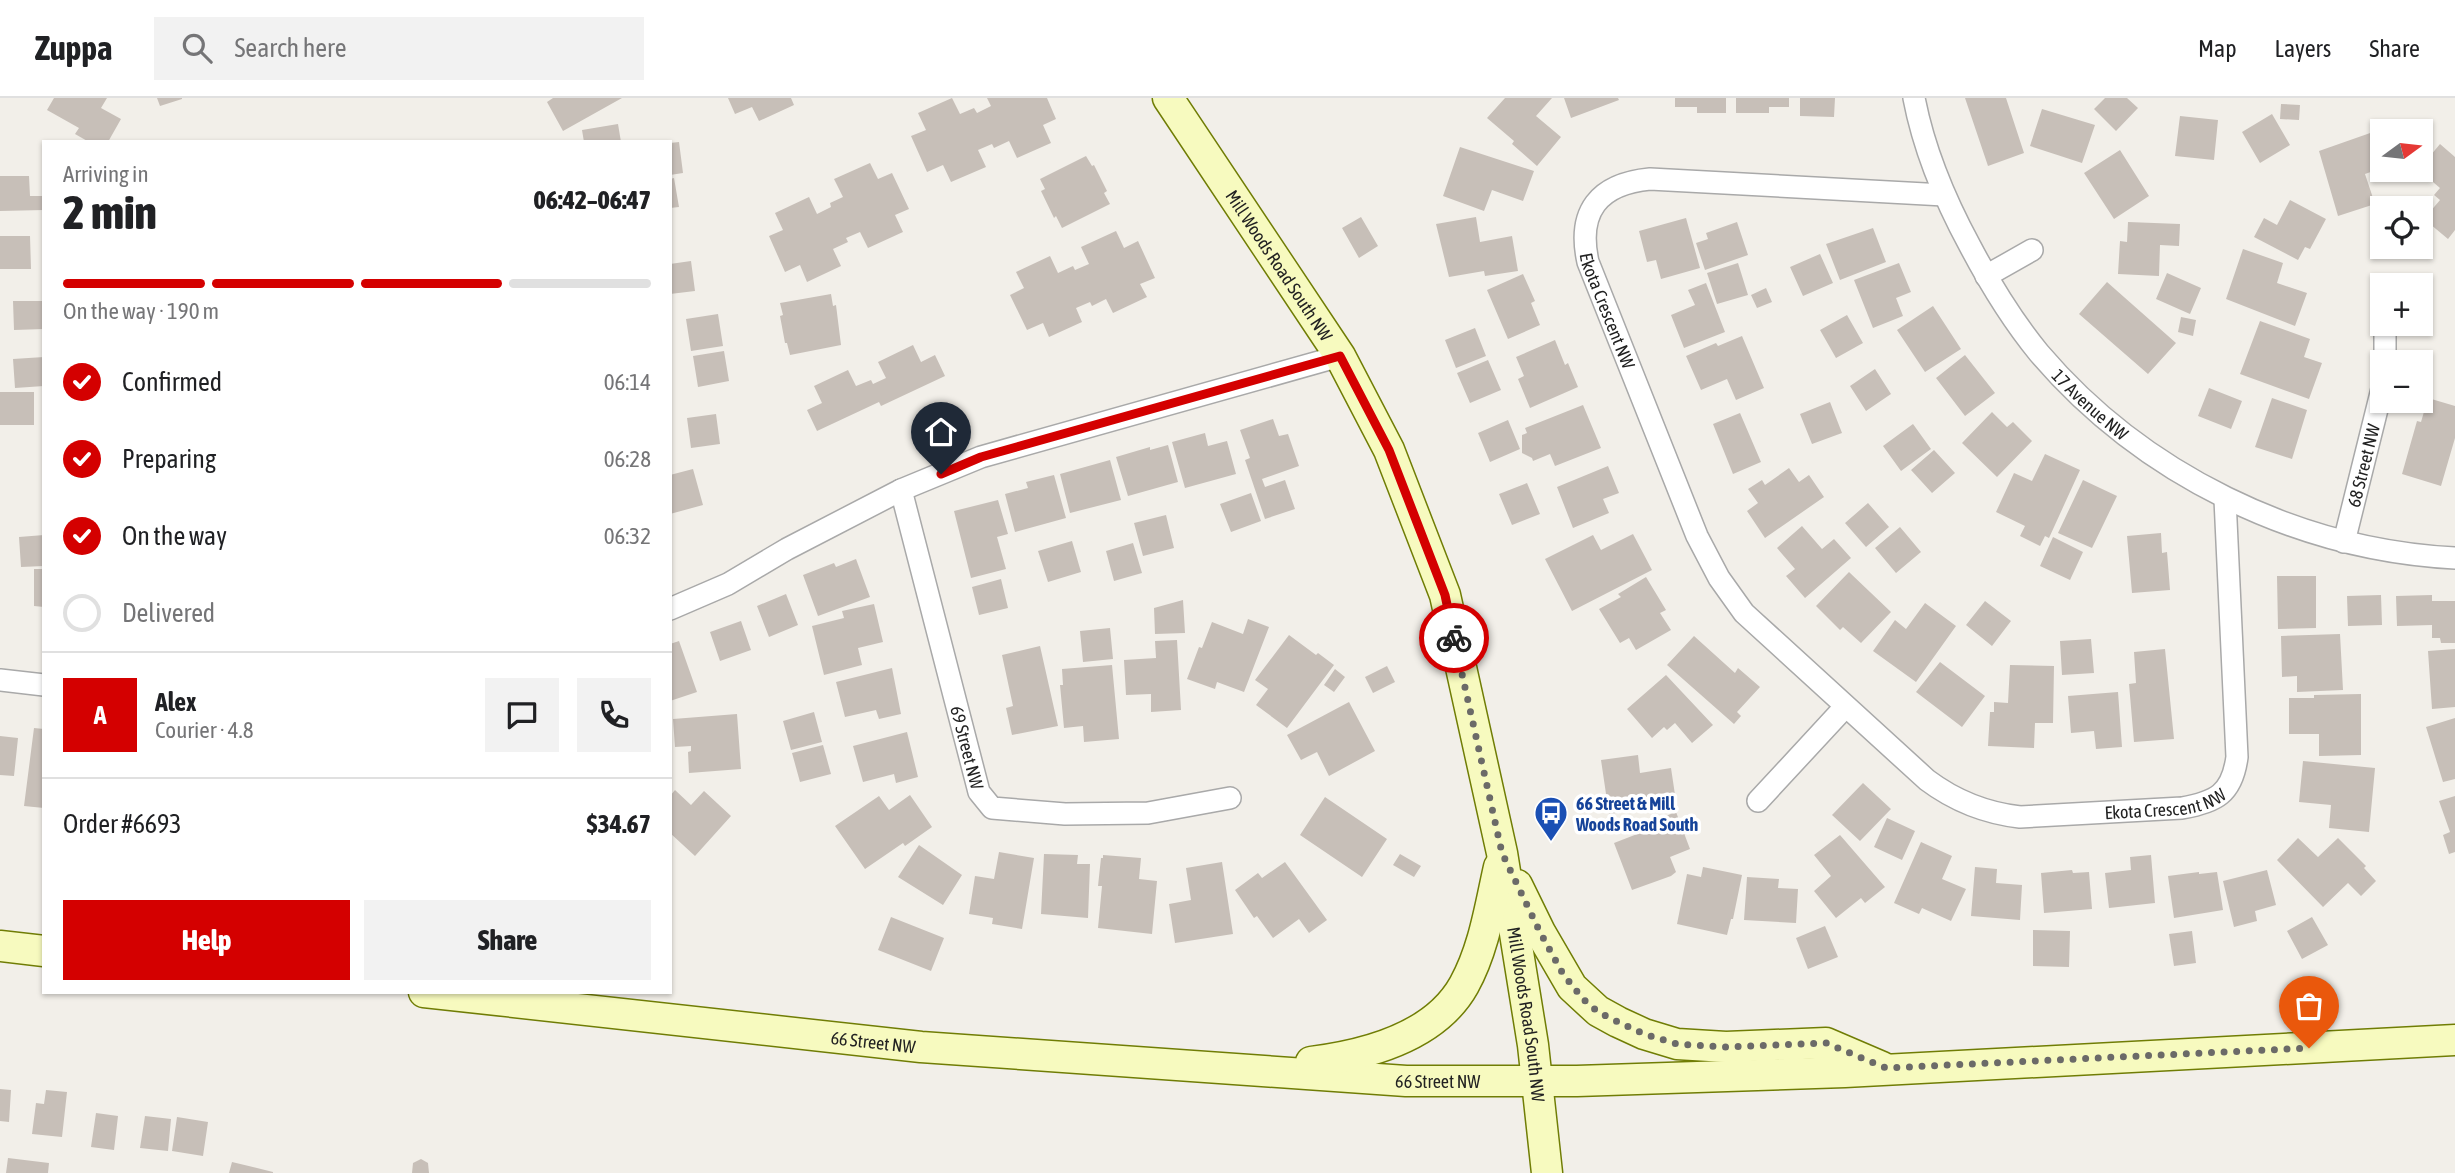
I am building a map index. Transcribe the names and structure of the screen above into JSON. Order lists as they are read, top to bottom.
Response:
{
  "streets": {
    "main road": ["Mill Woods Road South NW", "66 Street NW"],
    "street": [
      "Ekota Crescent NW",
      "17 Avenue NW",
      "68 Street NW",
      "69 Street NW"
    ]
  },
  "crossings": [
    ["Mill Woods Road South NW", "66 Street NW"],
    ["Ekota Crescent NW", "17 Avenue NW"]
  ],
  "places": {
    "bus stop": ["66 Street & Mill Woods Road South"]
  },
  "north": "right",
  "page": {
    "header": "Zuppa",
    "search": "Search here",
    "nav": ["Map", "Layers", "Share"],
    "map_buttons": ["+", "−"],
    "heading": ["2 min", "Arriving in", "06:42–06:47"],
    "panel": [
      "Alex",
      "Courier · 4.8",
      "Order #6693",
      "$34.67"
    ],
    "bar": "On the way · 190 m",
    "list": [
      ["Confirmed", "06:14"],
      ["Preparing", "06:28"],
      ["On the way", "06:32"],
      "Delivered"
    ],
    "round": "A",
    "buttons": ["Help", "Share"]
  }
}
